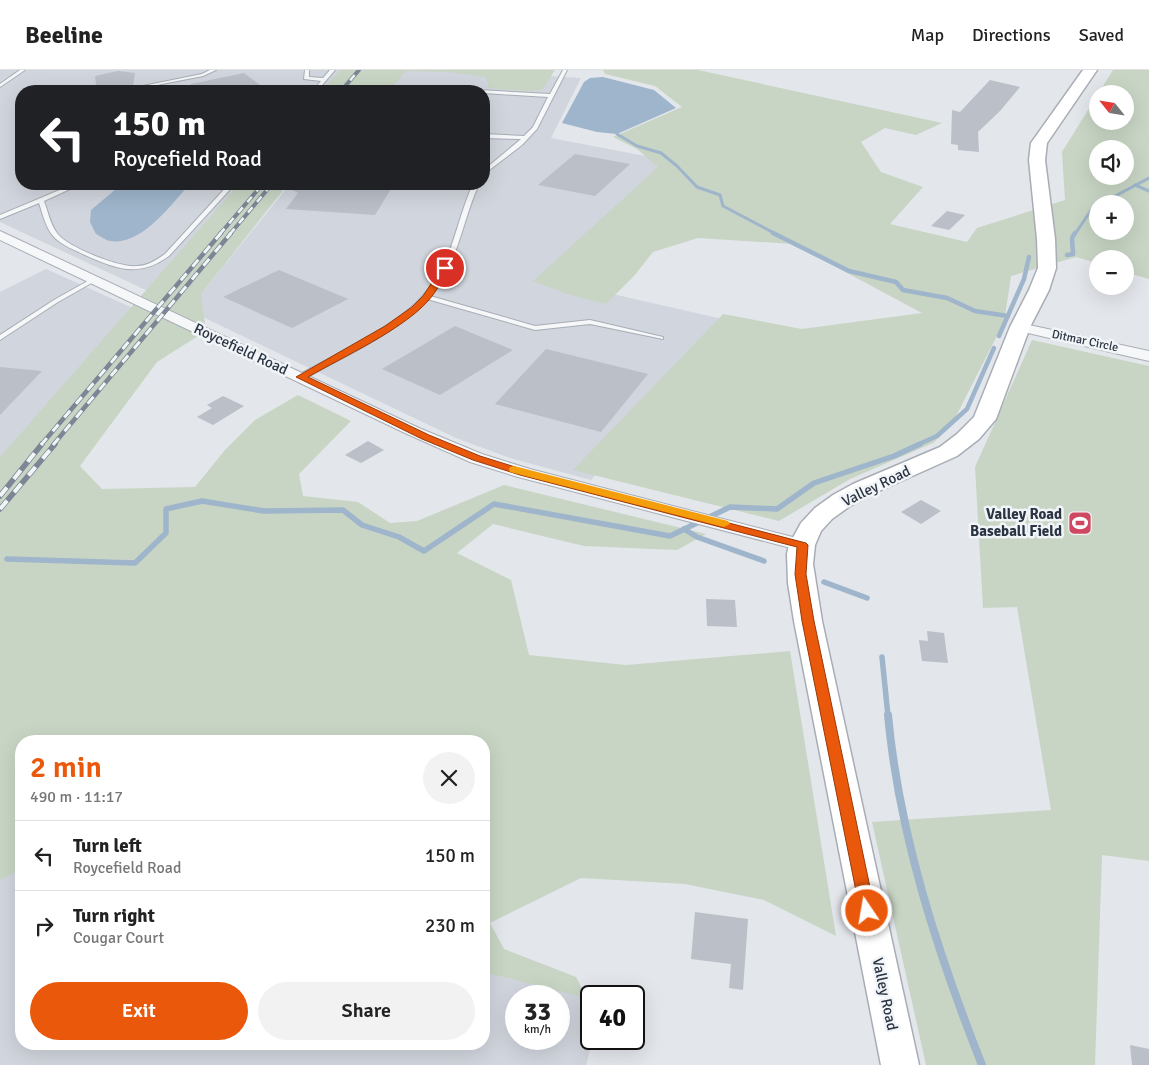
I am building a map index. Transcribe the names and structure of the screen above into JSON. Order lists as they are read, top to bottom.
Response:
{
  "streets": {
    "street": ["Ditmar Circle", "Roycefield Road", "Valley Road"]
  },
  "crossings": [
    ["Ditmar Circle", "Valley Road"],
    ["Roycefield Road", "Valley Road"]
  ],
  "places": {
    "sports": ["Valley Road Baseball Field"]
  },
  "north": "top left",
  "page": {
    "header": "Beeline",
    "nav": ["Map", "Directions", "Saved"],
    "map_buttons": ["+", "−"],
    "turn": ["150 m", "Roycefield Road"],
    "heading": ["2 min", "490 m · 11:17"],
    "list": [
      {
        "name": "Turn left",
        "note": "Roycefield Road",
        "value": "150 m"
      },
      {
        "name": "Turn right",
        "note": "Cougar Court",
        "value": "230 m"
      }
    ],
    "buttons": ["Exit", "Share"],
    "speed": "33 km/h",
    "limit": "40"
  }
}
